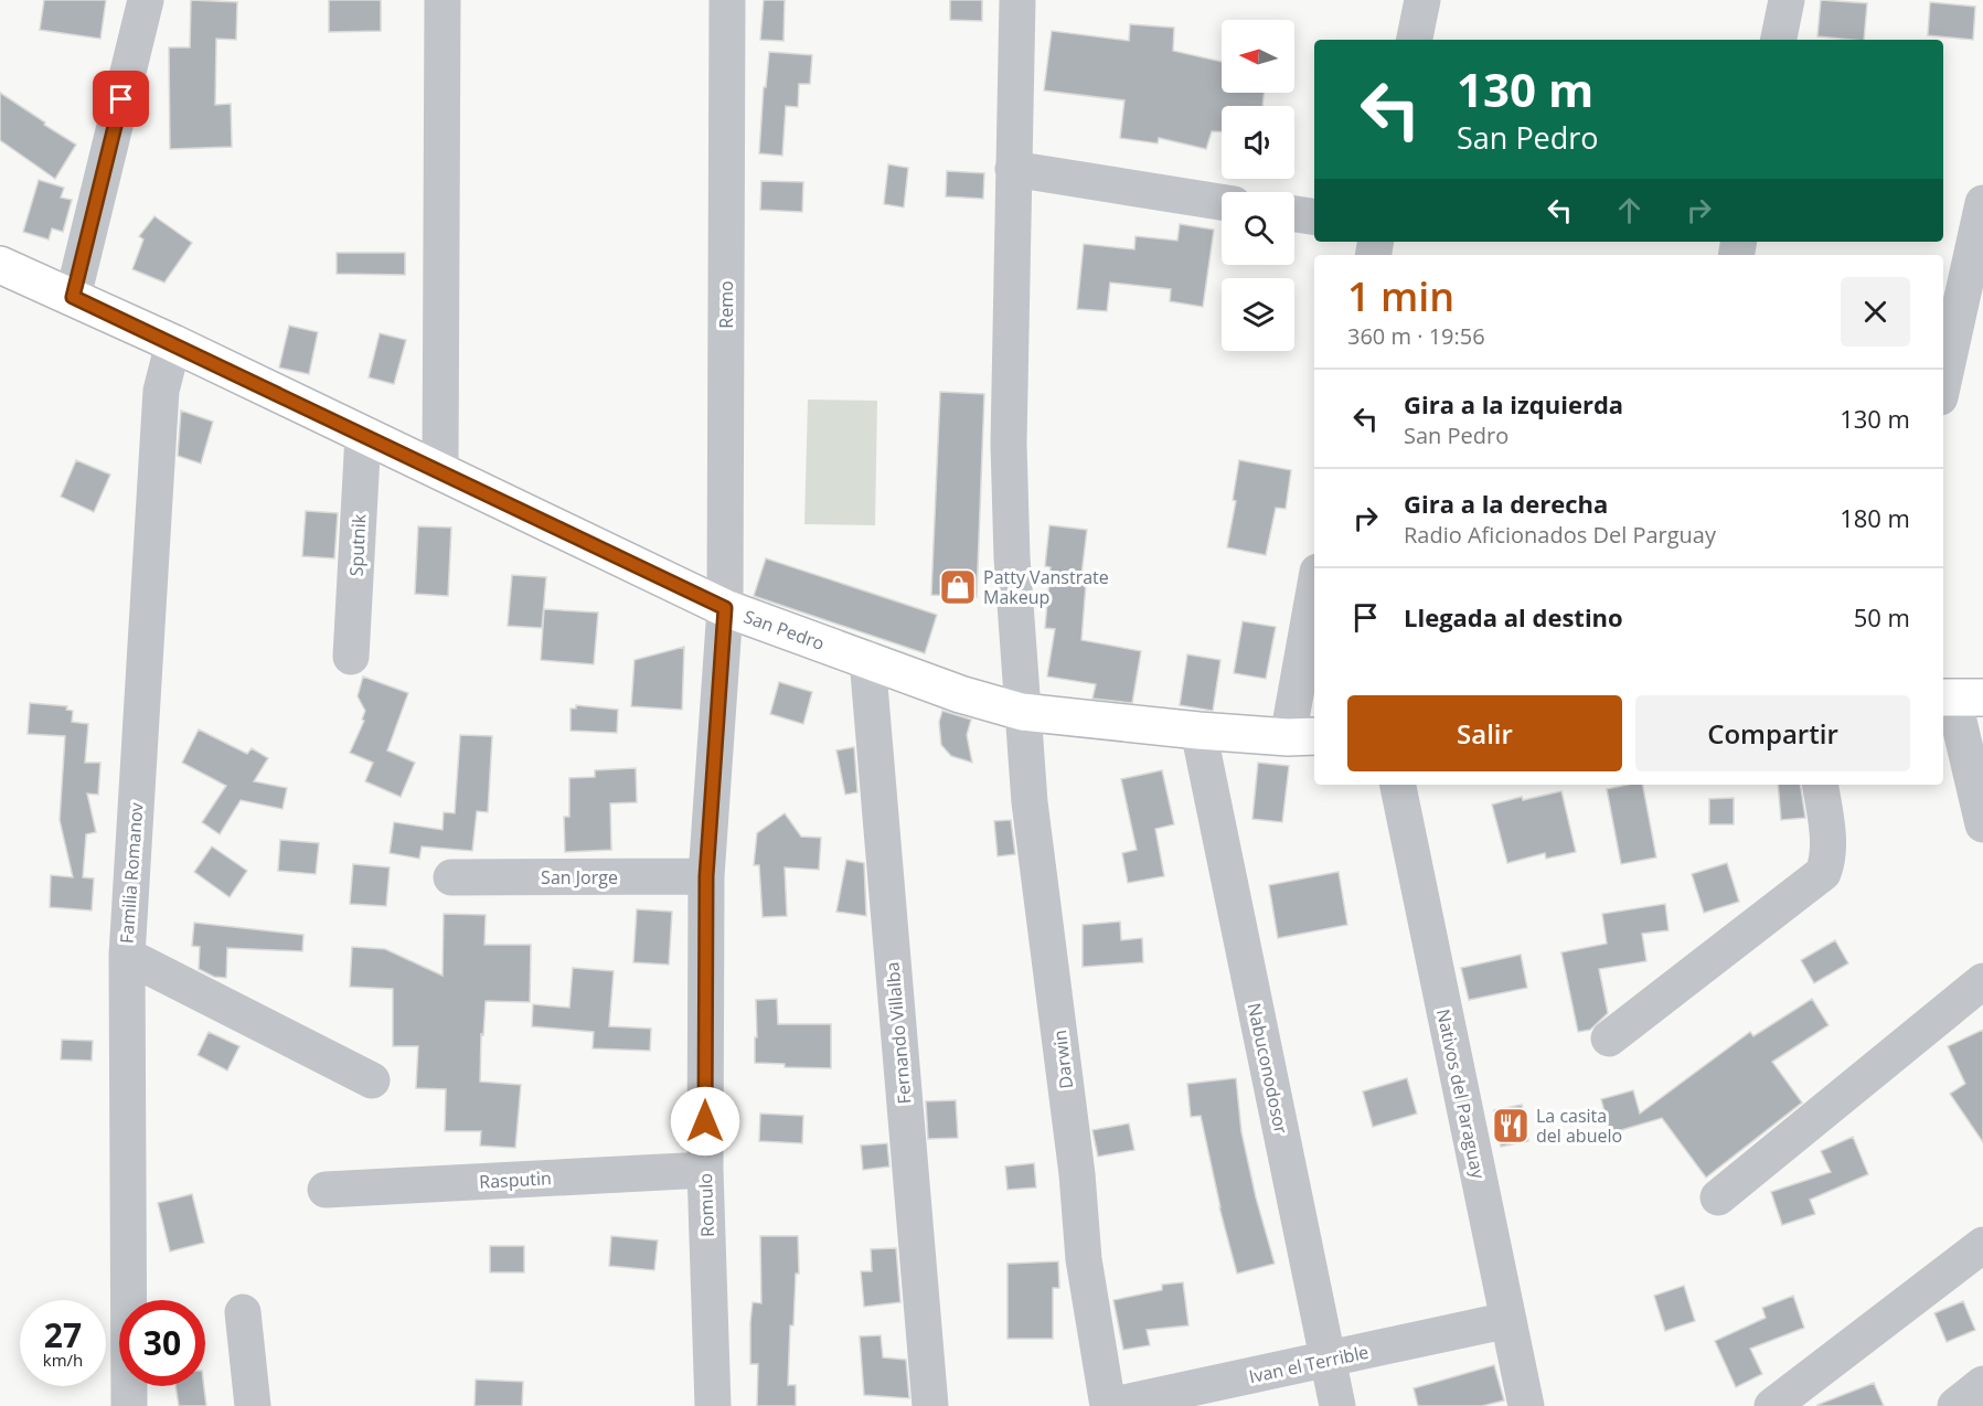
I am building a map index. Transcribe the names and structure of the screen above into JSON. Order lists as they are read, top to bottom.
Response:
{
  "streets": {
    "main road": ["San Pedro"],
    "street": [
      "Remo",
      "Sputnik",
      "Familia Romanov",
      "San Jorge",
      "Fernando Villalba",
      "Darwin",
      "Nabuconodosor",
      "Nativos del Paraguay",
      "Rasputin",
      "Romulo",
      "Ivan el Terrible"
    ]
  },
  "crossings": [
    ["Remo", "San Pedro"],
    ["Remo", "Romulo"],
    ["Sputnik", "San Pedro"],
    ["San Pedro", "Familia Romanov"],
    ["San Pedro", "Fernando Villalba"],
    ["San Pedro", "Darwin"],
    ["San Pedro", "Nabuconodosor"],
    ["San Pedro", "Romulo"],
    ["San Jorge", "Romulo"],
    ["Darwin", "Ivan el Terrible"],
    ["Nabuconodosor", "Ivan el Terrible"],
    ["Nativos del Paraguay", "Ivan el Terrible"],
    ["Rasputin", "Romulo"]
  ],
  "places": {
    "shop": ["Patty Vanstrate Makeup"],
    "restaurant": ["La casita del abuelo"]
  },
  "north": "left",
  "page": {
    "turn": ["130 m", "San Pedro"],
    "heading": ["1 min", "360 m · 19:56"],
    "list": [
      {
        "name": "Gira a la izquierda",
        "note": "San Pedro",
        "value": "130 m"
      },
      {
        "name": "Gira a la derecha",
        "note": "Radio Aficionados Del Parguay",
        "value": "180 m"
      },
      {
        "name": "Llegada al destino",
        "value": "50 m"
      }
    ],
    "buttons": ["Salir", "Compartir"],
    "speed": "27 km/h",
    "limit": "30"
  }
}
